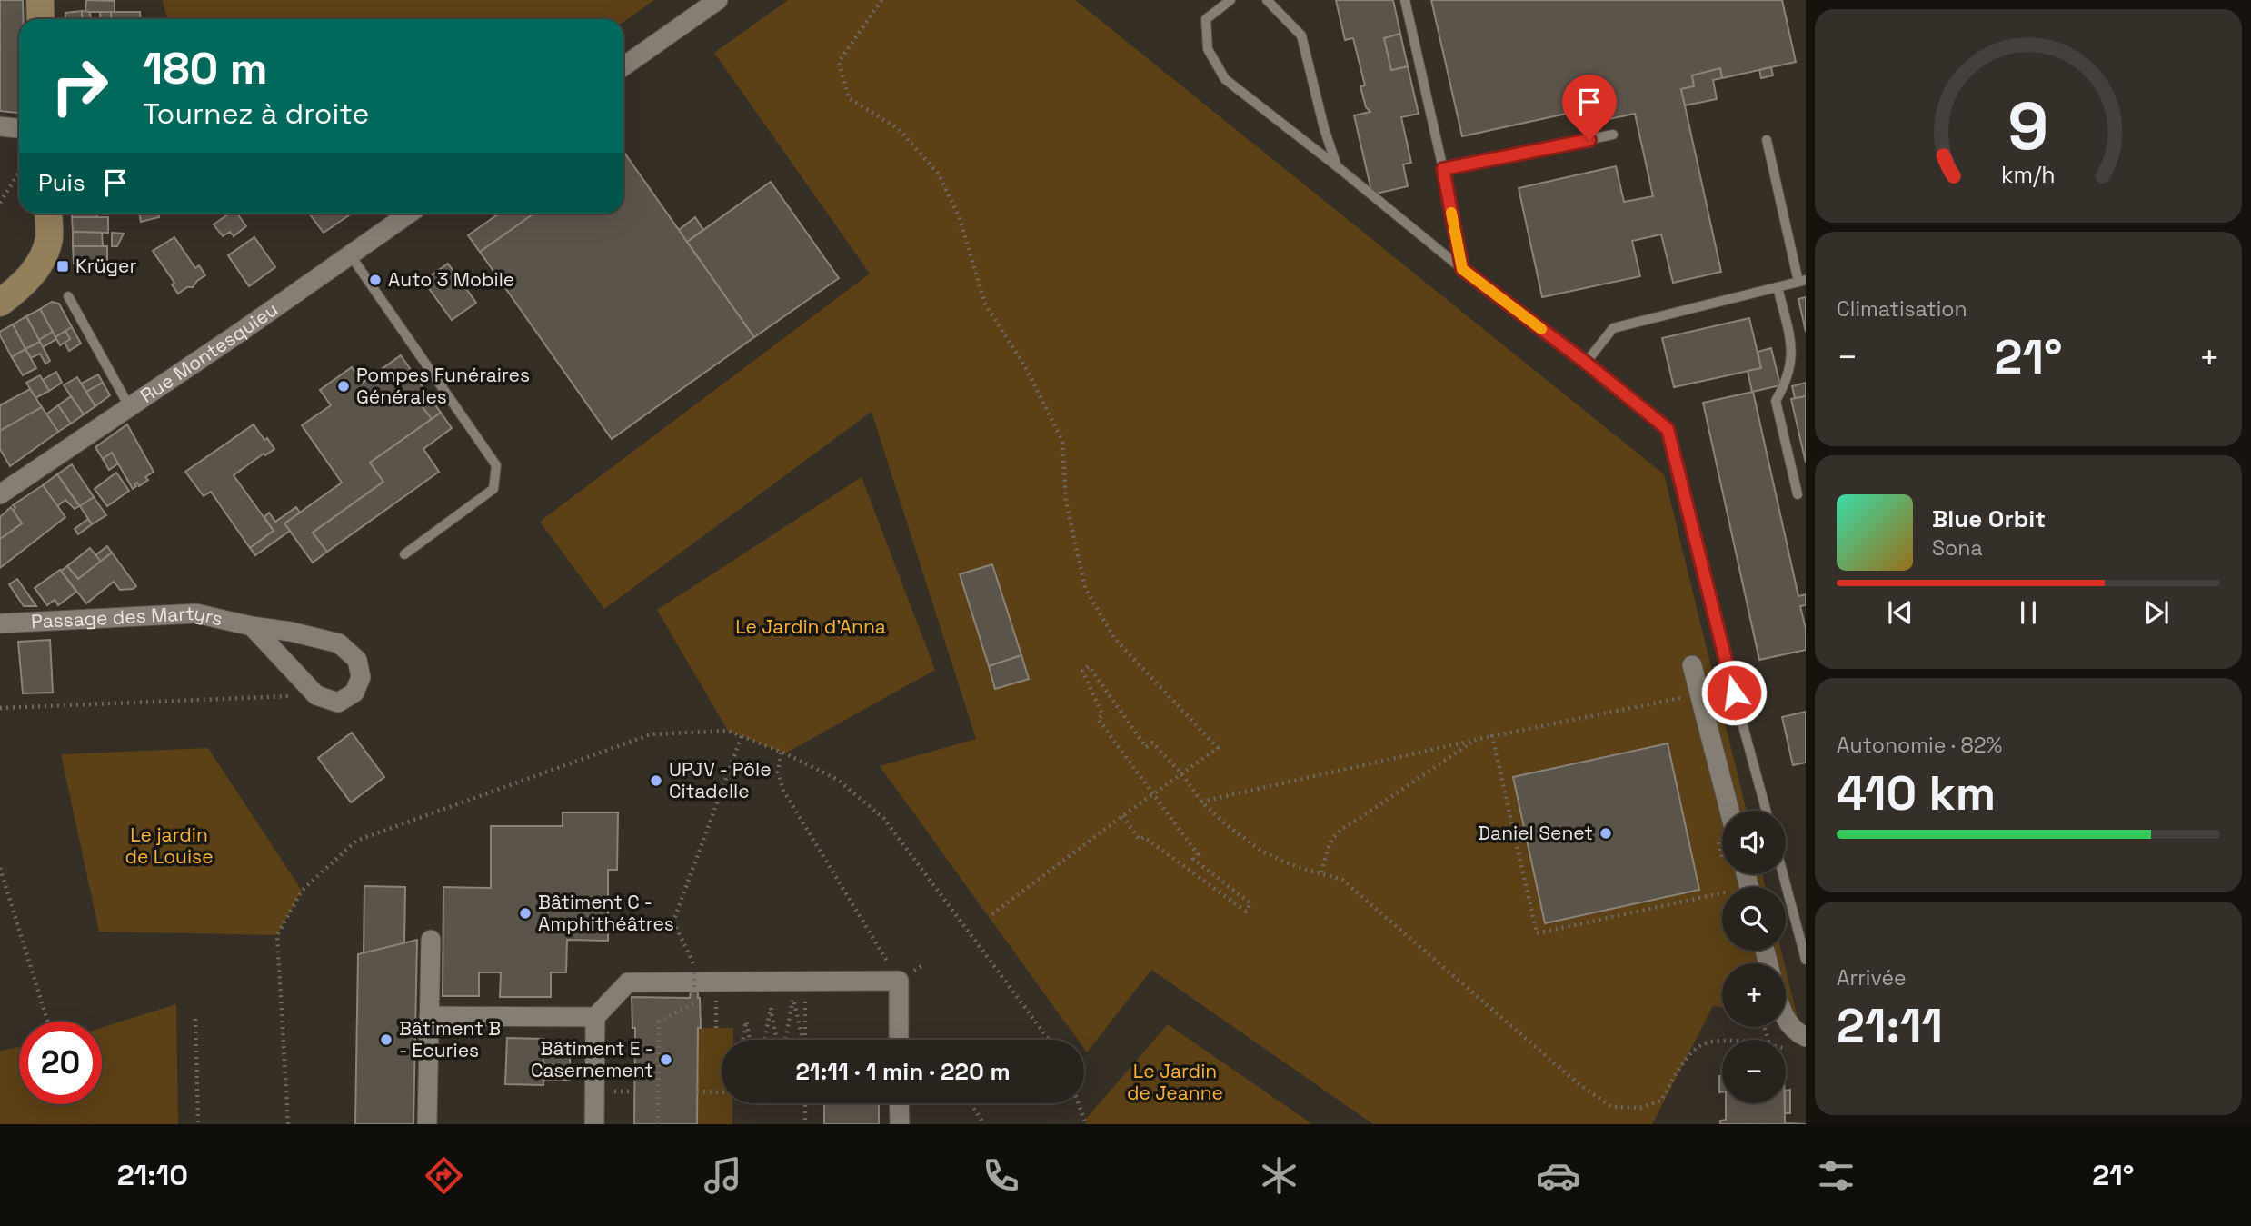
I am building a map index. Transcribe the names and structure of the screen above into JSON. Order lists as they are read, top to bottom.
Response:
{
  "streets": {
    "street": ["Rue Montesquieu", "Passage des Martyrs"]
  },
  "parks": ["Le Jardin d'Anna", "Le jardin de Louise", "Le Jardin de Jeanne"],
  "places": {
    "transit": ["Krüger"],
    "other": [
      "Auto 3 Mobile",
      "Pompes Funéraires Générales",
      "UPJV - Pôle Citadelle",
      "Daniel Senet",
      "Bâtiment C - Amphithéâtres",
      "Bâtiment B - Ecuries",
      "Bâtiment E - Casernement"
    ]
  },
  "page": {
    "turn": ["180 m", "Tournez à droite"],
    "then": "Puis",
    "tile": [
      "Climatisation",
      ["Autonomie · 82%", "410 km"],
      ["Arrivée", "21:11"]
    ],
    "heat": ["−", "21°", "+"],
    "song": ["Blue Orbit", "Sona"],
    "map_buttons": ["+", "−"],
    "limit": "20",
    "trip": "21:11 · 1 min · 220 m",
    "tabs": ["21:10", "21°"],
    "gauge": ["9", "km/h"]
  }
}
